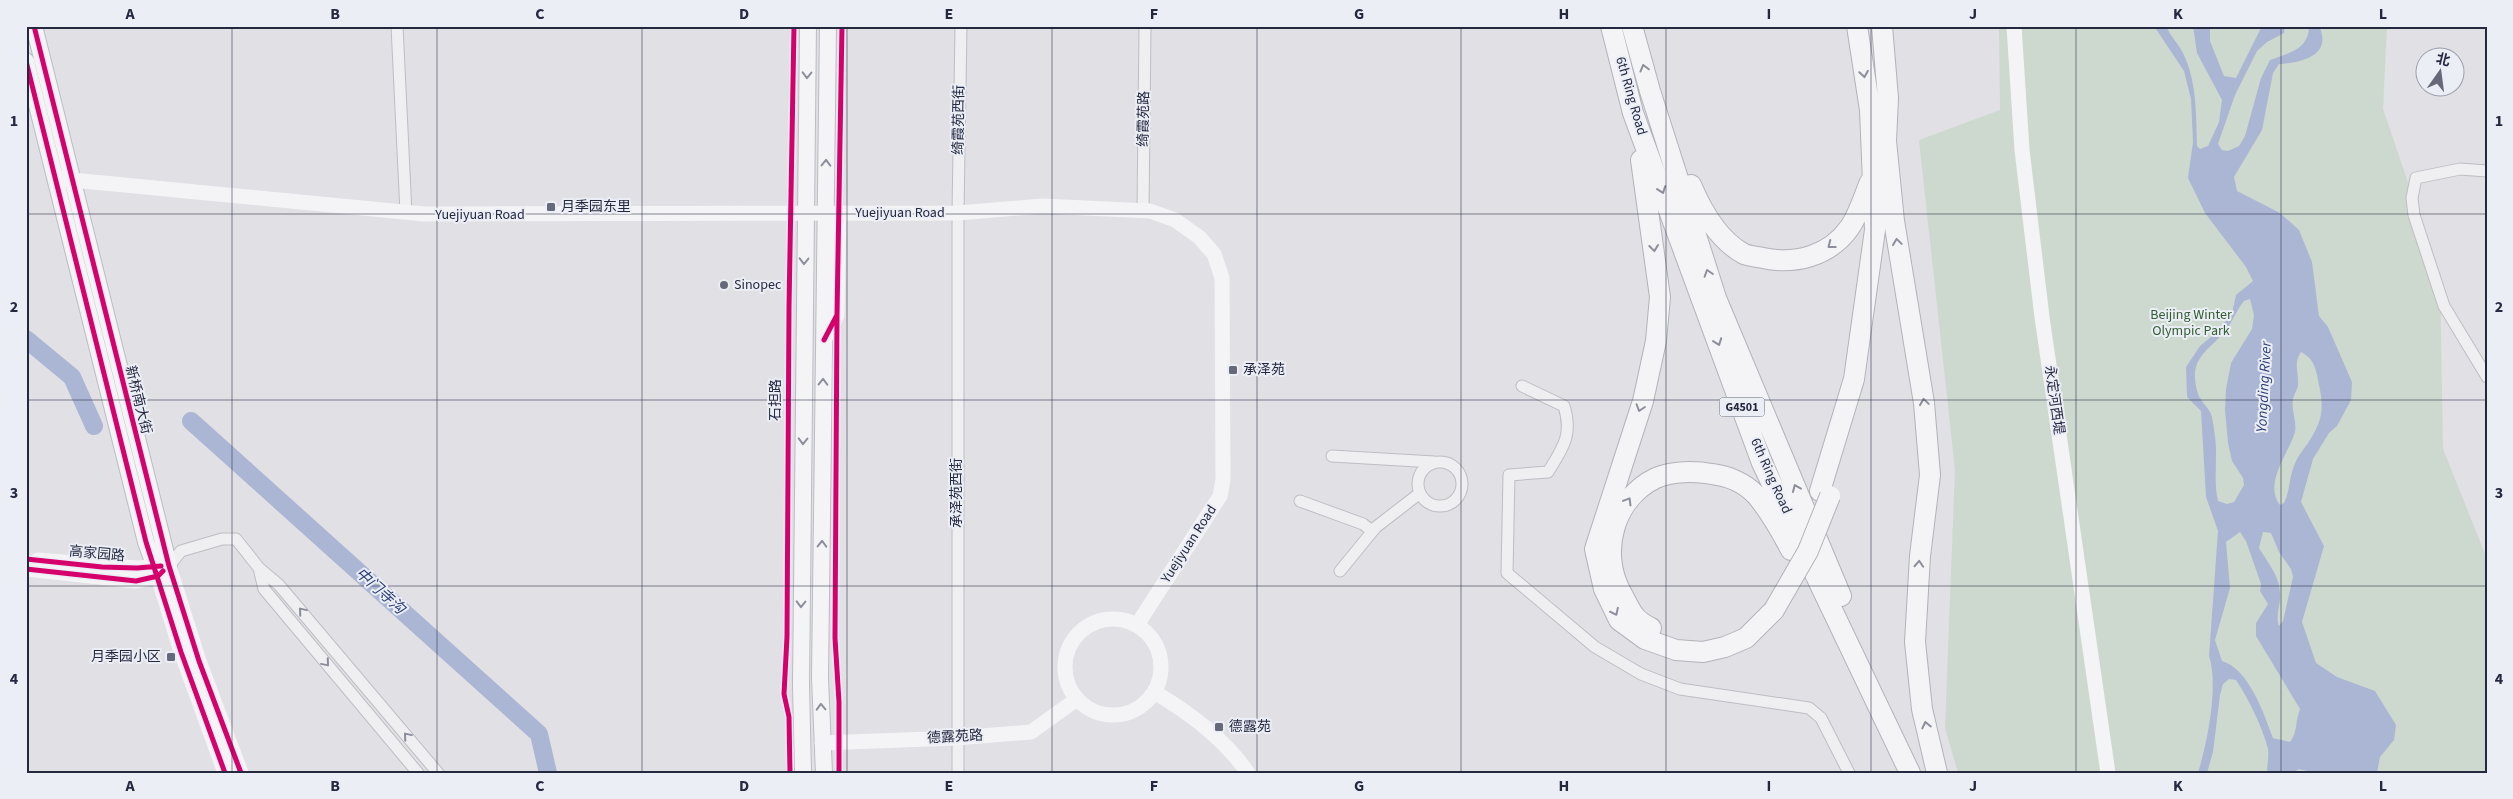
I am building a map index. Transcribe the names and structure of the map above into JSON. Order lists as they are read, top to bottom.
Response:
{
  "streets": {
    "highway": ["6th Ring Road", "G4501"],
    "main road": ["新桥南大街", "石担路"],
    "street": [
      "绮霞苑路",
      "绮霞苑西街",
      "Yuejiyuan Road",
      "永定河西堤",
      "承泽苑西街",
      "高家园路",
      "德露苑路"
    ]
  },
  "crossings": [
    ["绮霞苑路", "Yuejiyuan Road"],
    ["绮霞苑西街", "Yuejiyuan Road"],
    ["绮霞苑西街", "承泽苑西街"],
    ["Yuejiyuan Road", "新桥南大街"],
    ["Yuejiyuan Road", "石担路"],
    ["Yuejiyuan Road", "承泽苑西街"],
    ["Yuejiyuan Road", "德露苑路"],
    ["新桥南大街", "高家园路"],
    ["承泽苑西街", "德露苑路"]
  ],
  "water": ["Yongding River", "中门寺沟"],
  "parks": ["Beijing Winter Olympic Park"],
  "places": {
    "transit": [
      "月季园东里",
      "承泽苑",
      "月季园小区",
      "德露苑"
    ],
    "other": ["Sinopec"]
  },
  "north": "top",
  "grid": {
    "columns": [
      "A",
      "B",
      "C",
      "D",
      "E",
      "F",
      "G",
      "H",
      "I",
      "J",
      "K",
      "L"
    ],
    "rows": [
      "1",
      "2",
      "3",
      "4"
    ]
  }
}
